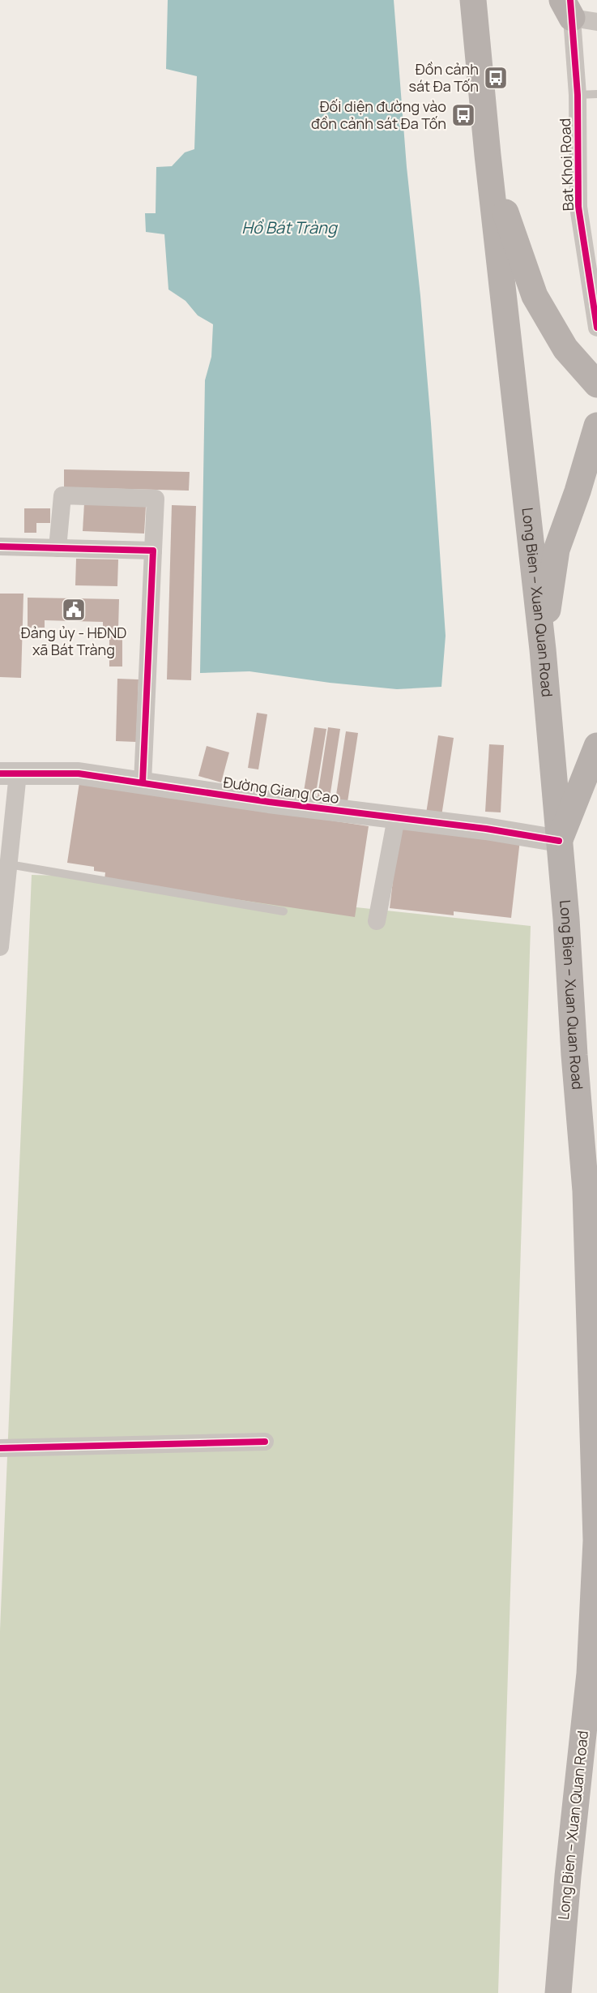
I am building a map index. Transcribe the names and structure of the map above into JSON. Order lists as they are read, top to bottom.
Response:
{
  "streets": {
    "main road": ["Long Bien – Xuan Quan Road"],
    "street": ["Bat Khoi Road", "Đường Giang Cao"]
  },
  "crossings": [
    ["Long Bien – Xuan Quan Road", "Đường Giang Cao"]
  ],
  "water": ["Hồ Bát Tràng"],
  "places": {
    "bus stop": ["Đồn cảnh sát Đa Tốn", "Đối diện đường vào đồn cảnh sát Đa Tốn"],
    "public building": ["Đảng ủy - HĐND xã Bát Tràng"]
  }
}
